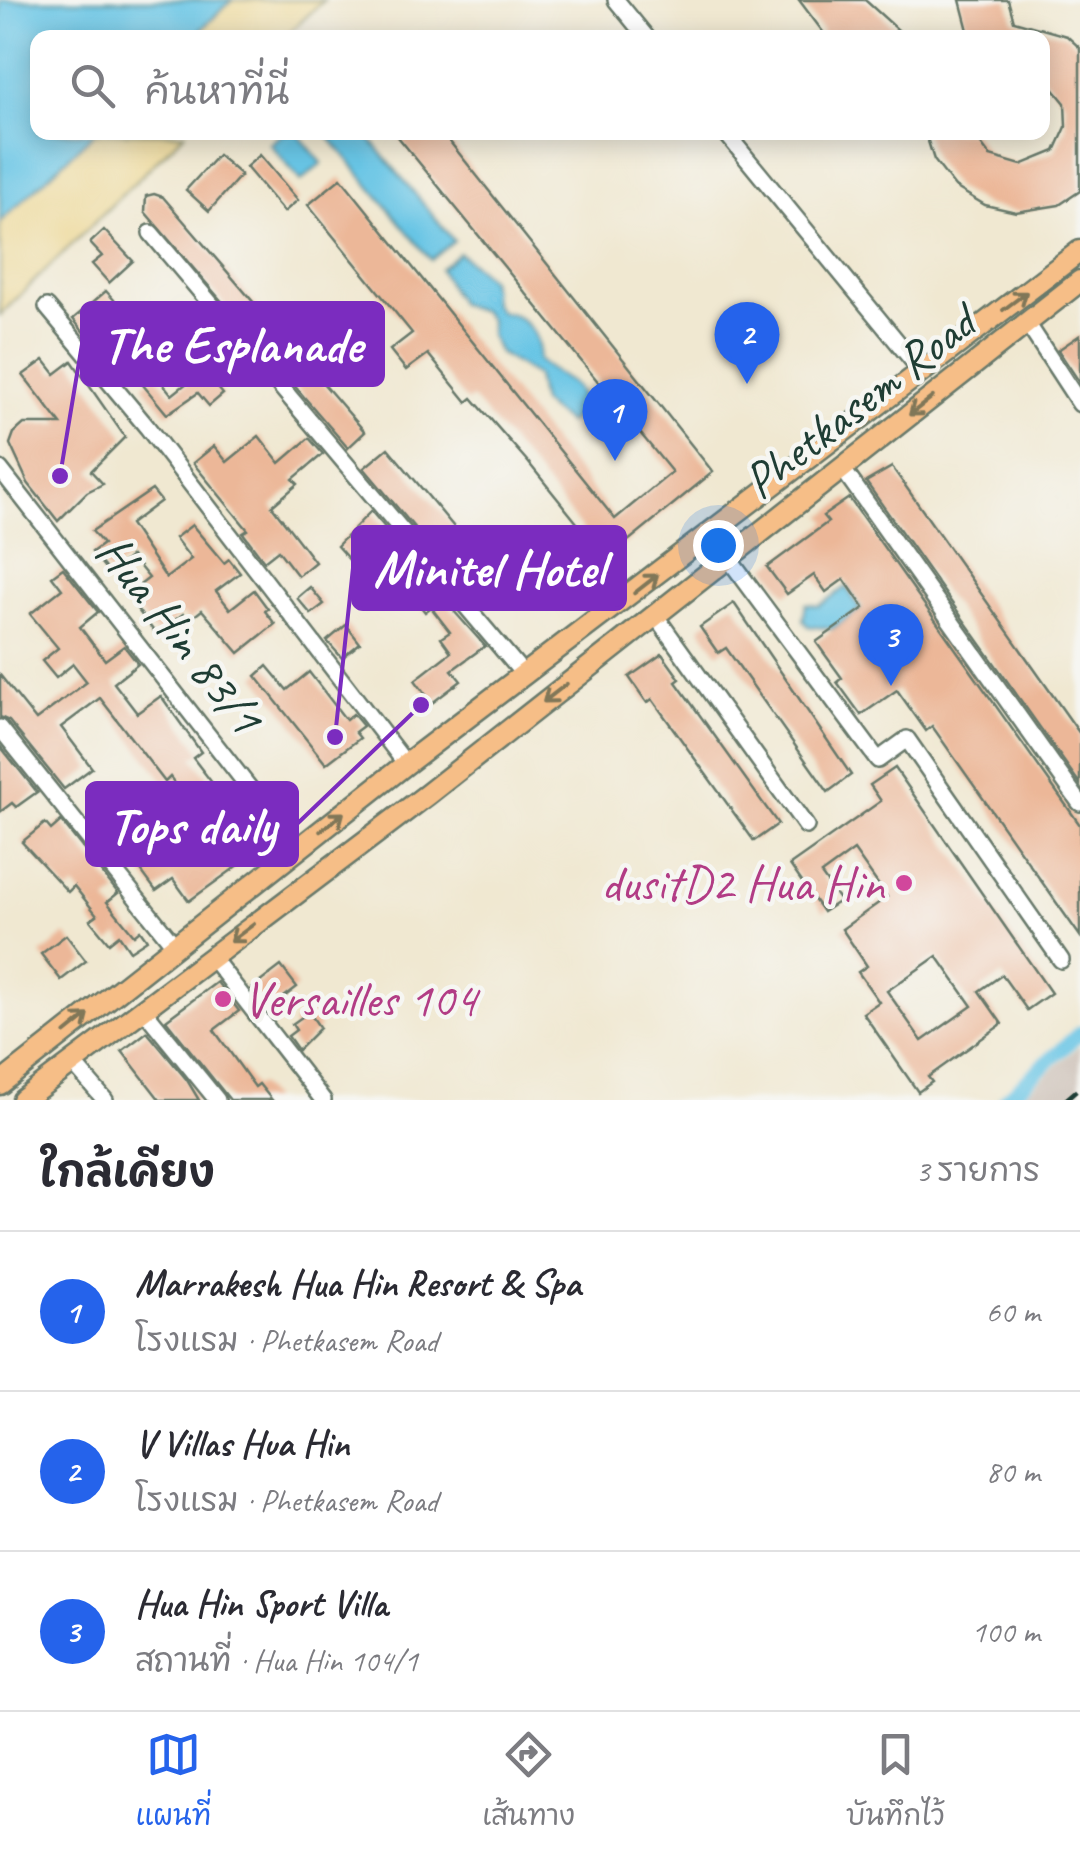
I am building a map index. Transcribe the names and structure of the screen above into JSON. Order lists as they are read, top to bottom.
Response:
{
  "streets": {
    "main road": ["Phetkasem Road"],
    "street": ["Hua Hin 83/1"]
  },
  "crossings": [
    ["Phetkasem Road", "Hua Hin 83/1"]
  ],
  "places": [
    "The Esplanade",
    "Tops daily",
    "Minitel Hotel",
    "dusitD2 Hua Hin",
    "Versailles 104"
  ],
  "page": {
    "search": "ค้นหาที่นี่",
    "pins": ["2", "1", "3"],
    "heading": ["ใกล้เคียง", "3 รายการ"],
    "list": [
      {
        "mark": "1",
        "name": "Marrakesh Hua Hin Resort & Spa",
        "note": "โรงแรม · Phetkasem Road",
        "value": "60 m"
      },
      {
        "mark": "2",
        "name": "V Villas Hua Hin",
        "note": "โรงแรม · Phetkasem Road",
        "value": "80 m"
      },
      {
        "mark": "3",
        "name": "Hua Hin Sport Villa",
        "note": "สถานที่ · Hua Hin 104/1",
        "value": "100 m"
      }
    ],
    "nav": ["แผนที่", "เส้นทาง", "บันทึกไว้"]
  }
}
